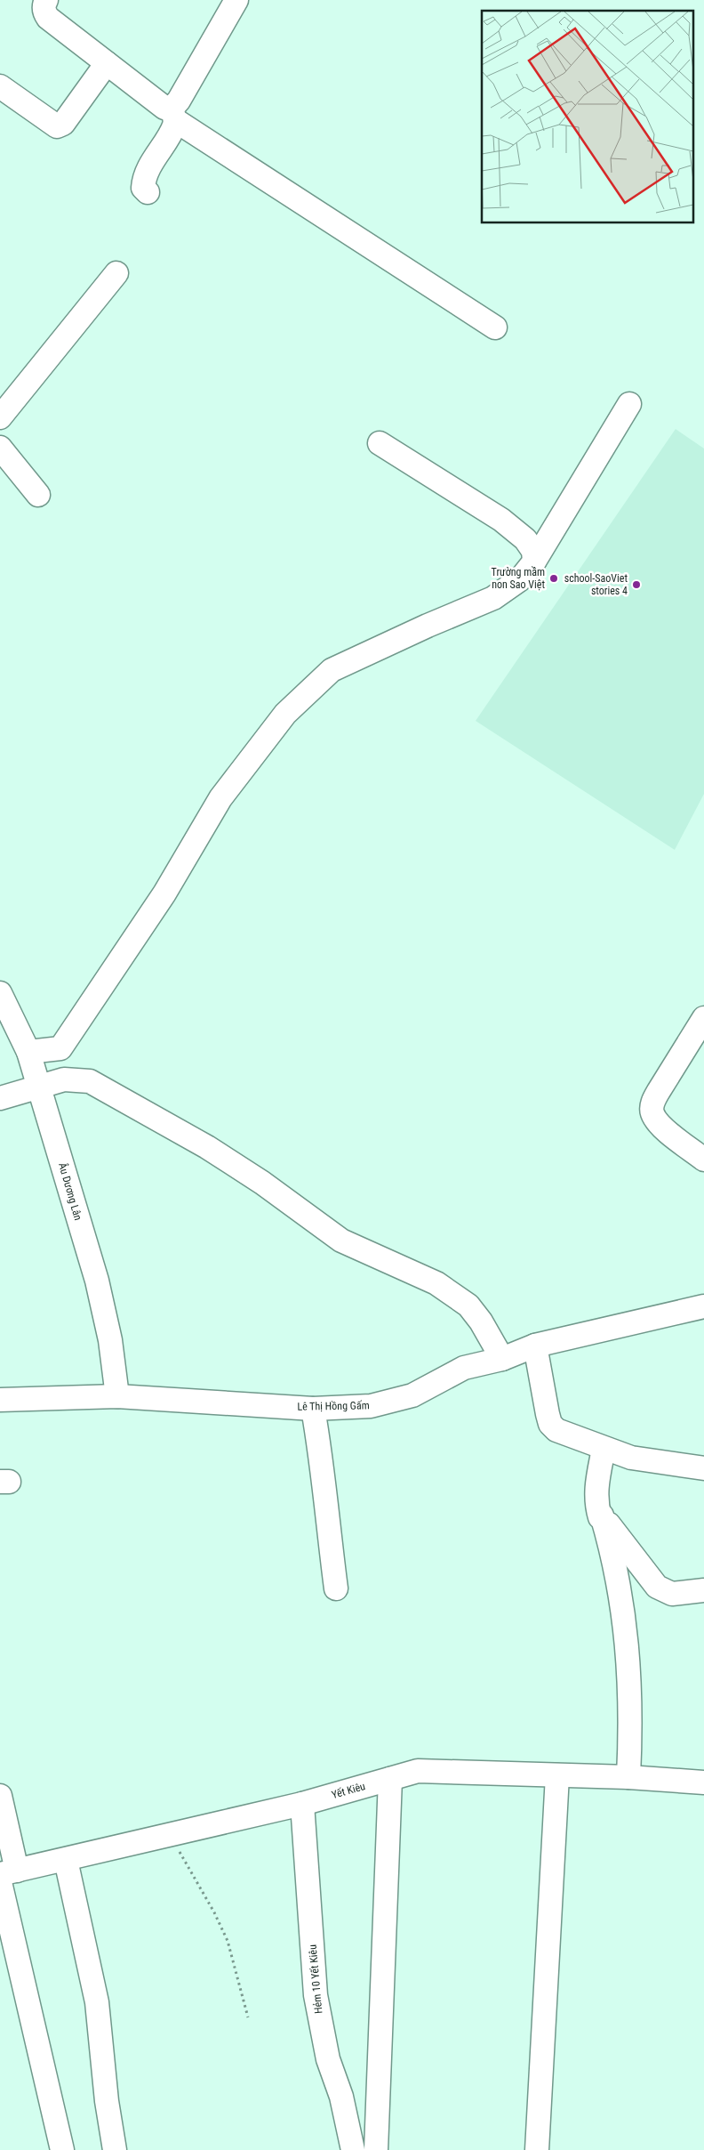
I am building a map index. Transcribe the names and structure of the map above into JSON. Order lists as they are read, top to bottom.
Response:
{
  "streets": {
    "street": [
      "Âu Dương Lân",
      "Lê Thị Hồng Gấm",
      "Yết Kiêu",
      "Hẻm 10 Yết Kiêu"
    ]
  },
  "crossings": [
    ["Âu Dương Lân", "Lê Thị Hồng Gấm"],
    ["Yết Kiêu", "Hẻm 10 Yết Kiêu"]
  ],
  "places": ["Trường mầm non Sao Việt", "school-SaoViet stories 4"]
}
